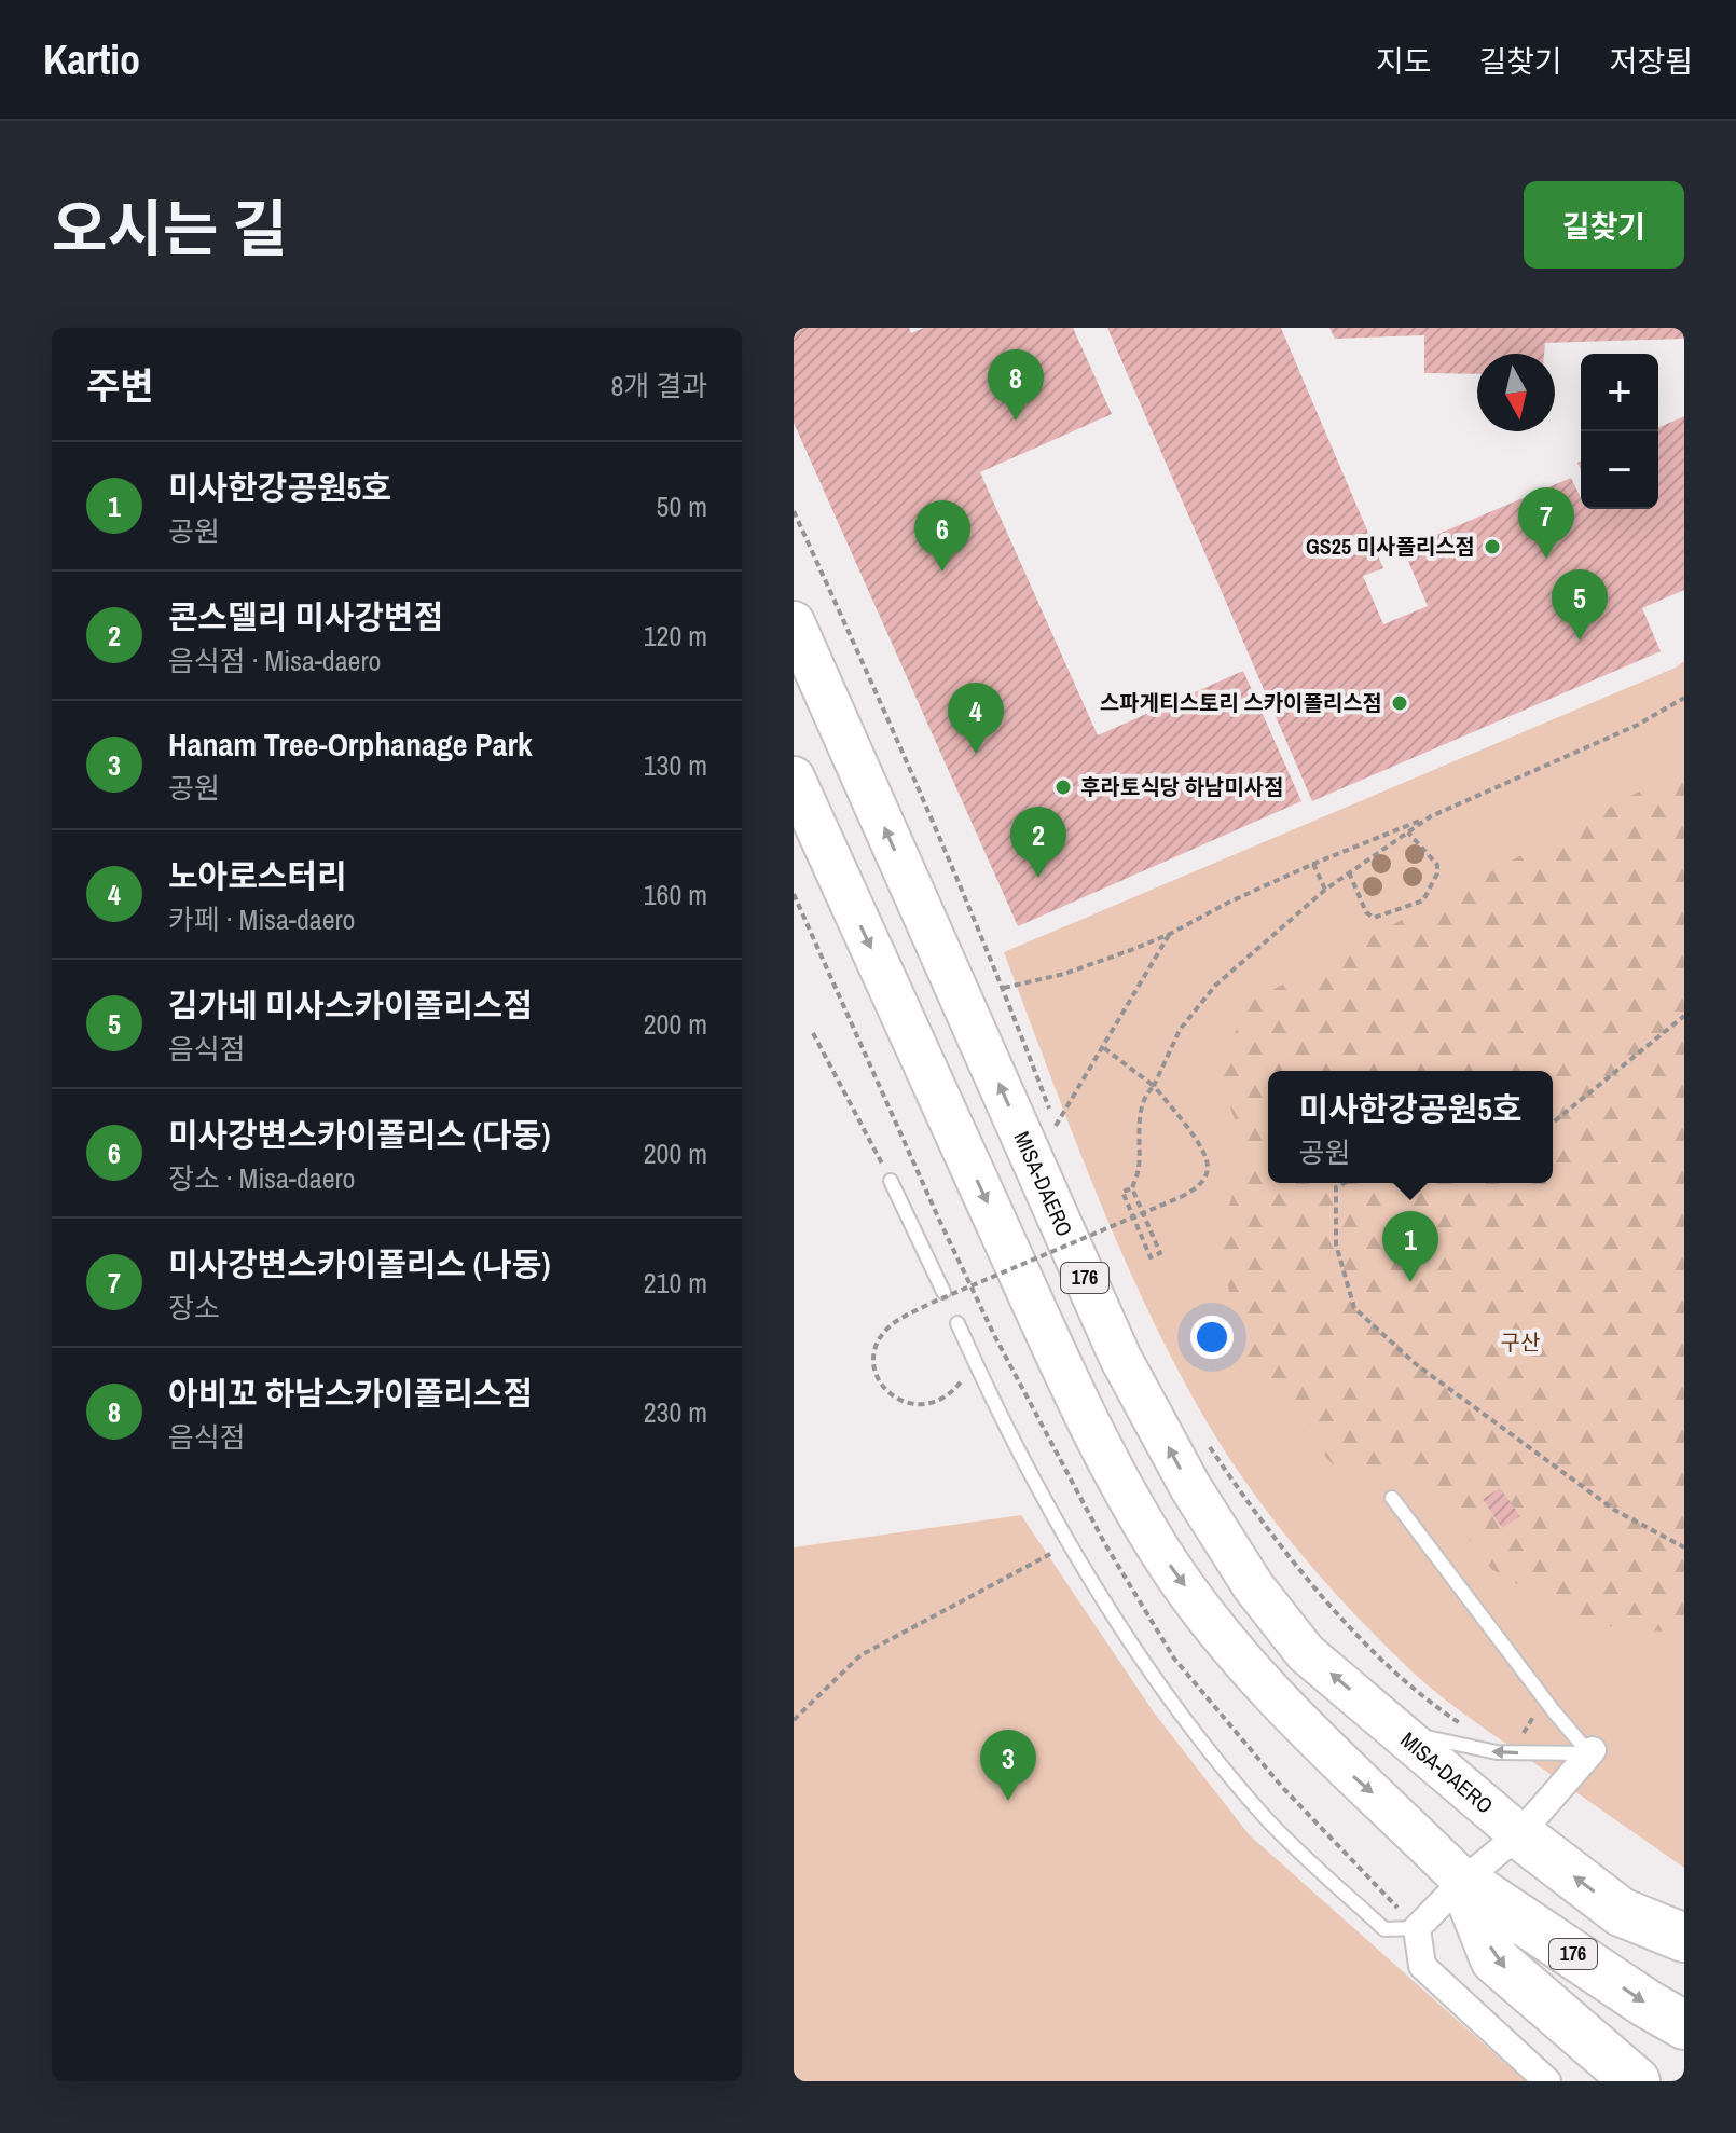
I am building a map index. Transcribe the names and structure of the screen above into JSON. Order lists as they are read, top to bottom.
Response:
{
  "streets": {
    "highway": ["176"],
    "main road": ["MISA-DAERO"]
  },
  "crossings": [
    ["MISA-DAERO", "176"]
  ],
  "parks": ["구산"],
  "places": ["GS25 미사폴리스점", "스파게티스토리 스카이폴리스점", "후라토식당 하남미사점"],
  "north": "bottom",
  "page": {
    "header": "Kartio",
    "nav": ["지도", "길찾기", "저장됨"],
    "title": "오시는 길",
    "buttons": "길찾기",
    "heading": ["주변", "8개 결과"],
    "pins": [
      "8",
      "7",
      "6",
      "5",
      "4",
      "2",
      "1",
      "3"
    ],
    "map_buttons": ["+", "−"],
    "list": [
      {
        "mark": "1",
        "name": "미사한강공원5호",
        "note": "공원",
        "value": "50 m"
      },
      {
        "mark": "2",
        "name": "콘스델리 미사강변점",
        "note": "음식점 · Misa-daero",
        "value": "120 m"
      },
      {
        "mark": "3",
        "name": "Hanam Tree-Orphanage Park",
        "note": "공원",
        "value": "130 m"
      },
      {
        "mark": "4",
        "name": "노아로스터리",
        "note": "카페 · Misa-daero",
        "value": "160 m"
      },
      {
        "mark": "5",
        "name": "김가네 미사스카이폴리스점",
        "note": "음식점",
        "value": "200 m"
      },
      {
        "mark": "6",
        "name": "미사강변스카이폴리스 (다동)",
        "note": "장소 · Misa-daero",
        "value": "200 m"
      },
      {
        "mark": "7",
        "name": "미사강변스카이폴리스 (나동)",
        "note": "장소",
        "value": "210 m"
      },
      {
        "mark": "8",
        "name": "아비꼬 하남스카이폴리스점",
        "note": "음식점",
        "value": "230 m"
      }
    ],
    "popup": ["미사한강공원5호", "공원"]
  }
}
